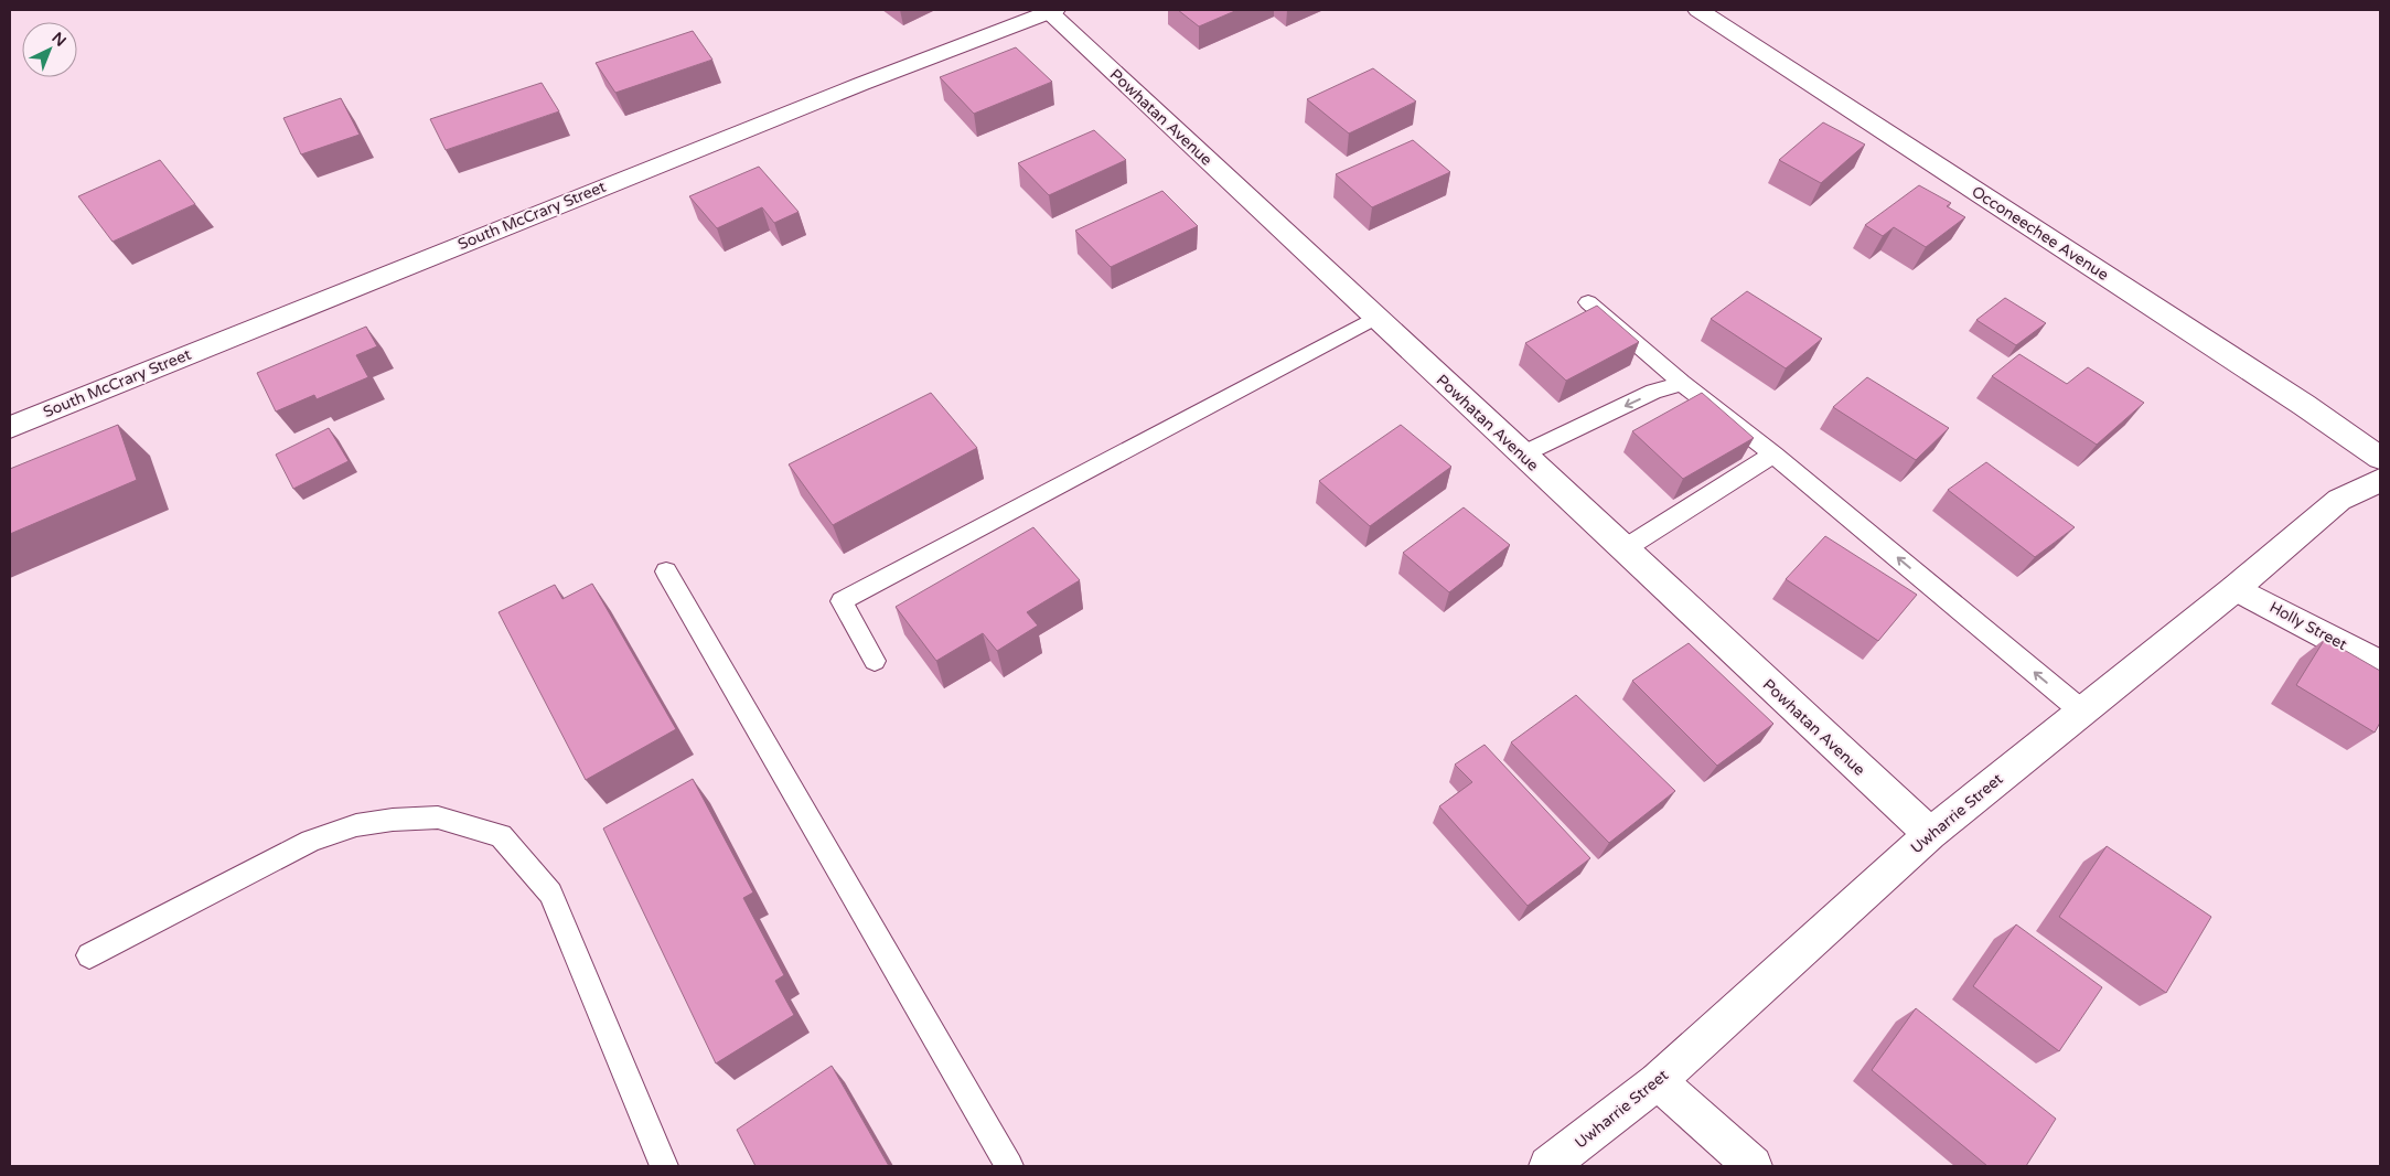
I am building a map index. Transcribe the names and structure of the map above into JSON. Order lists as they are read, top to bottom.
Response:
{
  "streets": {
    "street": [
      "Powhatan Avenue",
      "South McCrary Street",
      "Occoneechee Avenue",
      "Holly Street",
      "Uwharrie Street"
    ]
  },
  "crossings": [
    ["Powhatan Avenue", "South McCrary Street"],
    ["Powhatan Avenue", "Uwharrie Street"],
    ["Holly Street", "Uwharrie Street"]
  ],
  "north": "top right"
}
